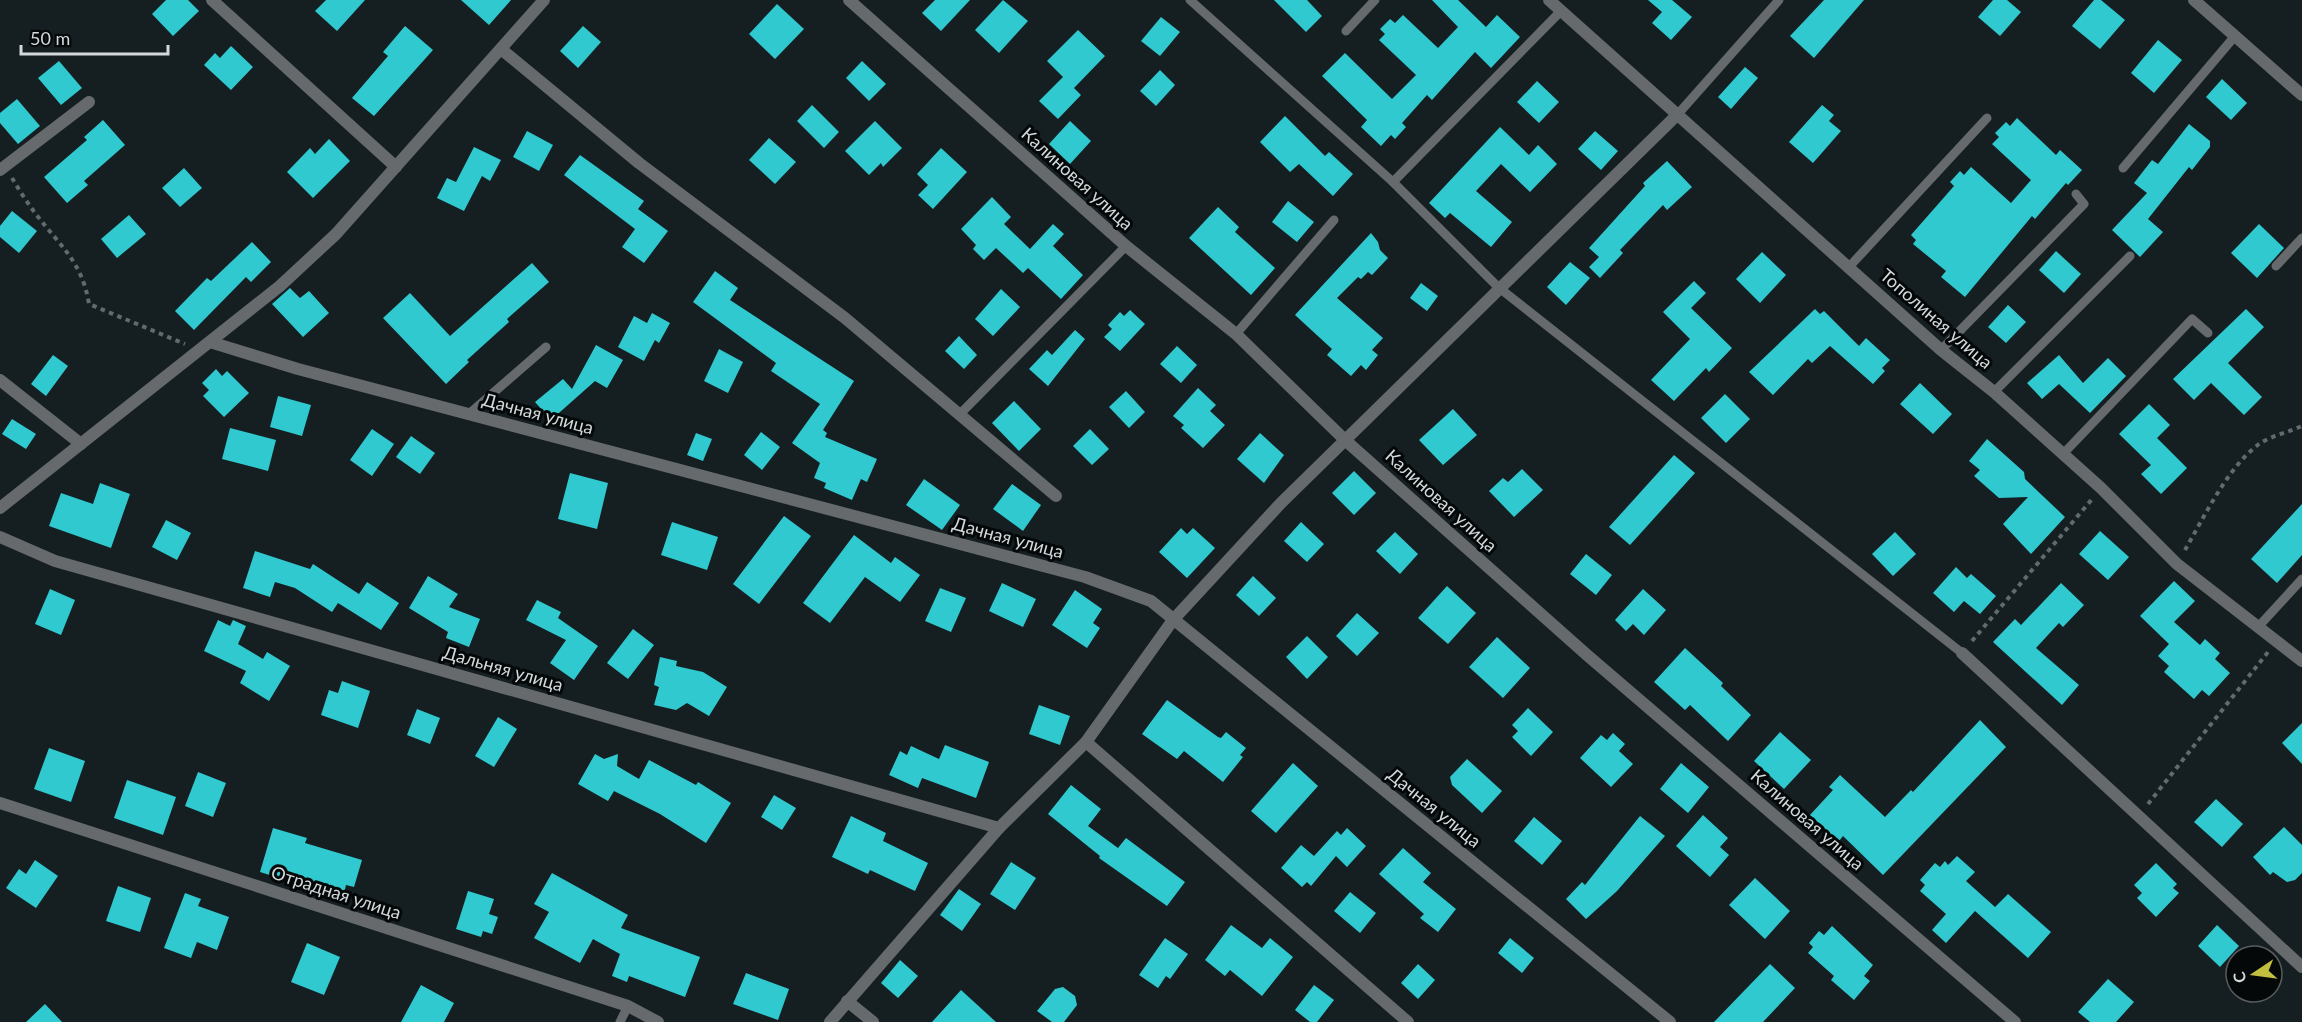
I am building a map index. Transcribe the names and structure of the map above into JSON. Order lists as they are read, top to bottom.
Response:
{
  "streets": {
    "street": [
      "Калиновая улица",
      "Тополиная улица",
      "Дачная улица",
      "Дальняя улица",
      "Отрадная улица"
    ]
  },
  "scale_bar": "50 m",
  "north": "left"
}
